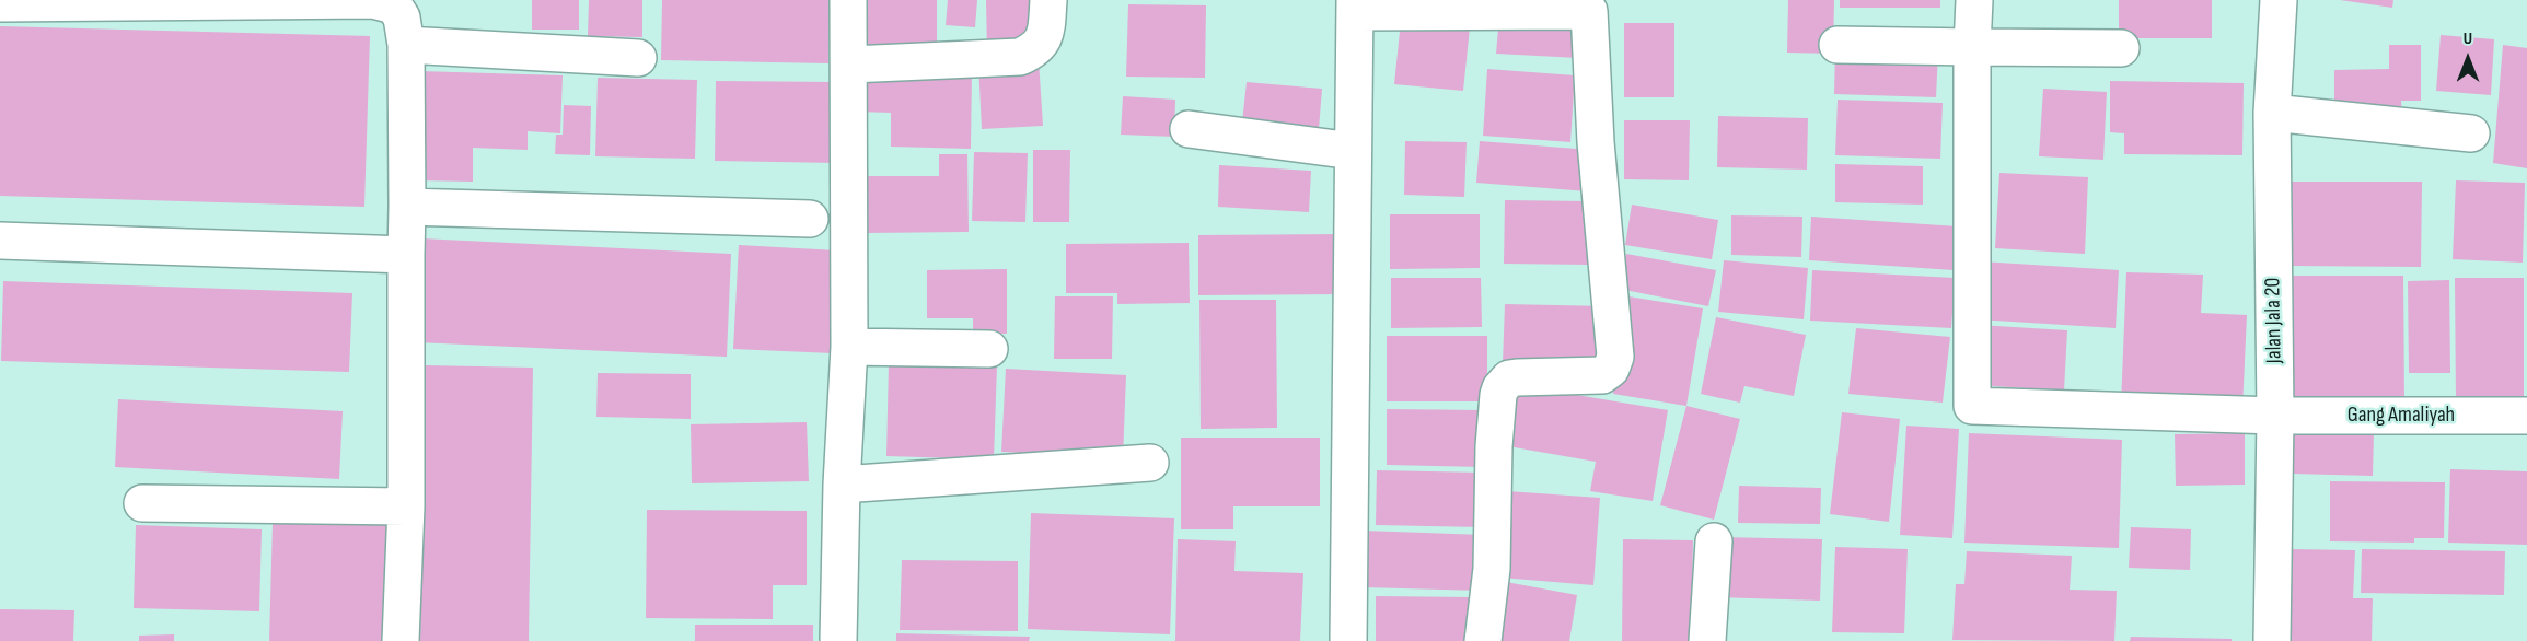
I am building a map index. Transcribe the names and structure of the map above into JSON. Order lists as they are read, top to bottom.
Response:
{
  "streets": {
    "street": ["Jalan Jala 20", "Gang Amaliyah"]
  },
  "crossings": [
    ["Jalan Jala 20", "Gang Amaliyah"]
  ],
  "north": "top"
}
